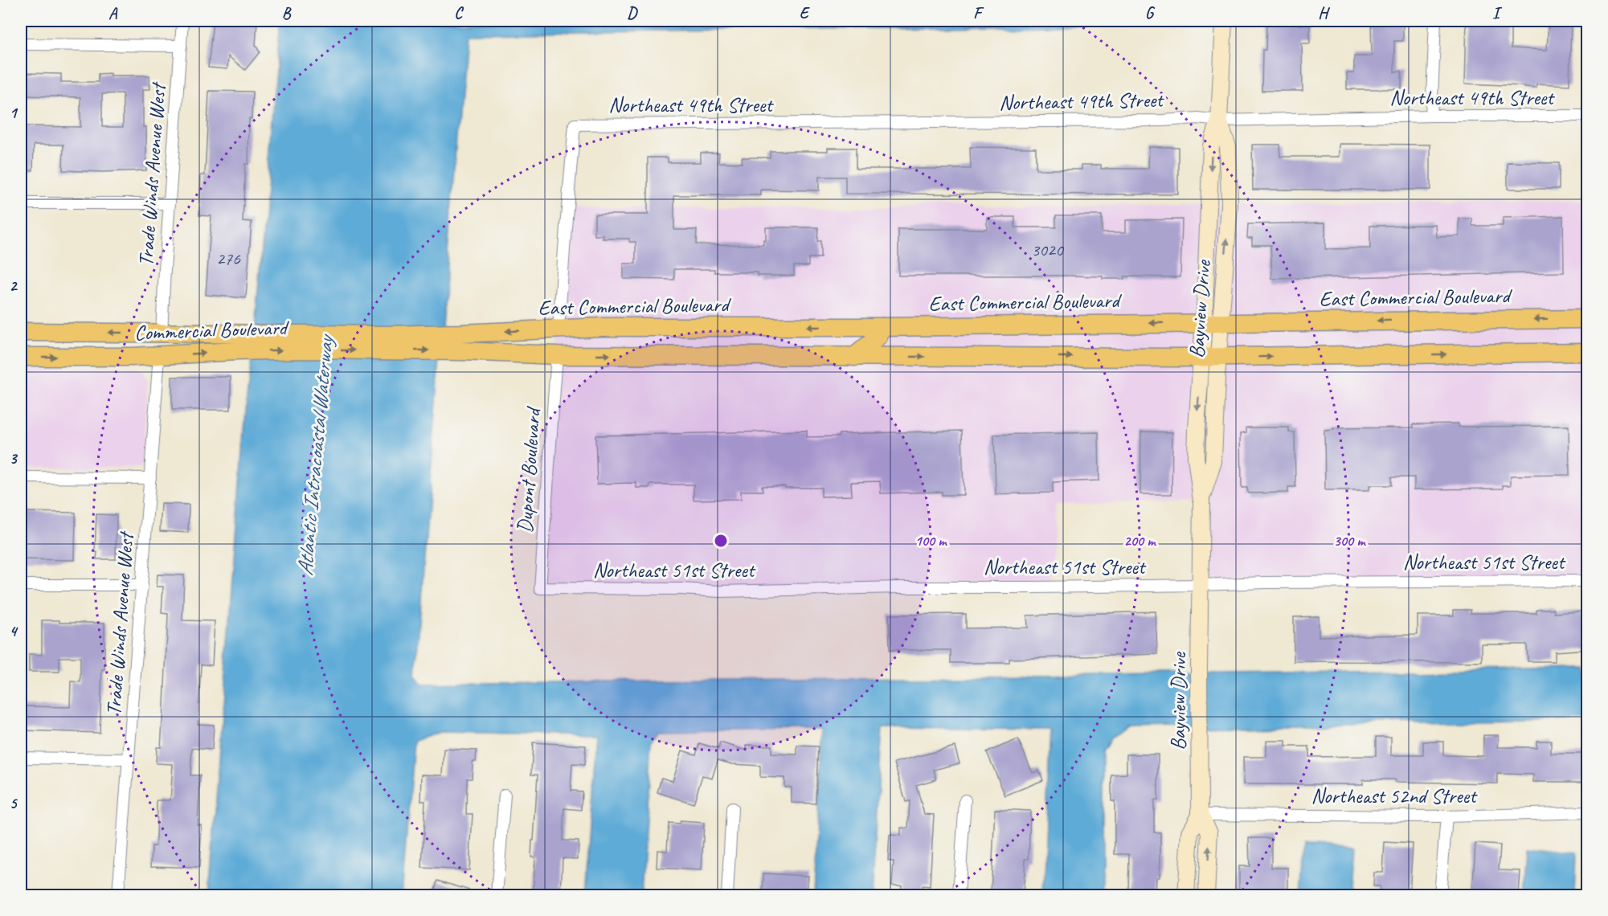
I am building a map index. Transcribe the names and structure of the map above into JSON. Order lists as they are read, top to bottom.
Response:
{
  "streets": {
    "main road": ["East Commercial Boulevard", "Commercial Boulevard"],
    "street": [
      "Northeast 49th Street",
      "Trade Winds Avenue West",
      "Bayview Drive",
      "Dupont Boulevard",
      "Northeast 51st Street",
      "Northeast 52nd Street"
    ]
  },
  "crossings": [
    ["Northeast 49th Street", "East Commercial Boulevard"],
    ["Northeast 49th Street", "Bayview Drive"],
    ["Trade Winds Avenue West", "Commercial Boulevard"],
    ["East Commercial Boulevard", "Bayview Drive"],
    ["East Commercial Boulevard", "Commercial Boulevard"],
    ["Bayview Drive", "Northeast 51st Street"],
    ["Bayview Drive", "Northeast 52nd Street"],
    ["Dupont Boulevard", "Northeast 51st Street"]
  ],
  "water": ["Atlantic Intracoastal Waterway"],
  "house_numbers": ["3020", "276"],
  "grid": {
    "columns": [
      "A",
      "B",
      "C",
      "D",
      "E",
      "F",
      "G",
      "H",
      "I"
    ],
    "rows": [
      "1",
      "2",
      "3",
      "4",
      "5"
    ]
  },
  "rings": ["100 m", "200 m", "300 m"]
}
